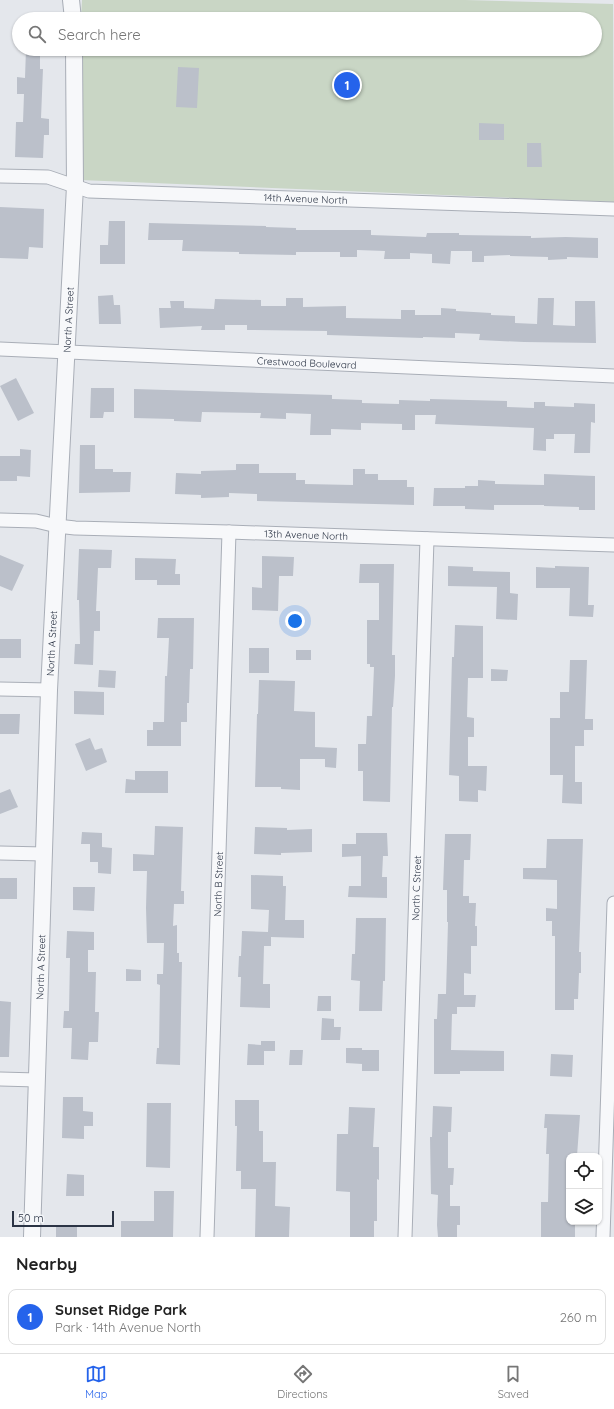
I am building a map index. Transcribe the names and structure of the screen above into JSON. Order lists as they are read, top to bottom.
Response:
{
  "streets": {
    "street": [
      "14th Avenue North",
      "North A Street",
      "Crestwood Boulevard",
      "13th Avenue North",
      "North B Street",
      "North C Street"
    ]
  },
  "crossings": [
    ["14th Avenue North", "North A Street"],
    ["North A Street", "Crestwood Boulevard"],
    ["North A Street", "13th Avenue North"],
    ["13th Avenue North", "North B Street"],
    ["13th Avenue North", "North C Street"]
  ],
  "scale_bar": "50 m",
  "page": {
    "search": "Search here",
    "pins": "1",
    "scale": "50 m",
    "heading": "Nearby",
    "list": [
      {
        "mark": "1",
        "name": "Sunset Ridge Park",
        "note": "Park · 14th Avenue North",
        "value": "260 m"
      }
    ],
    "nav": ["Map", "Directions", "Saved"]
  }
}
